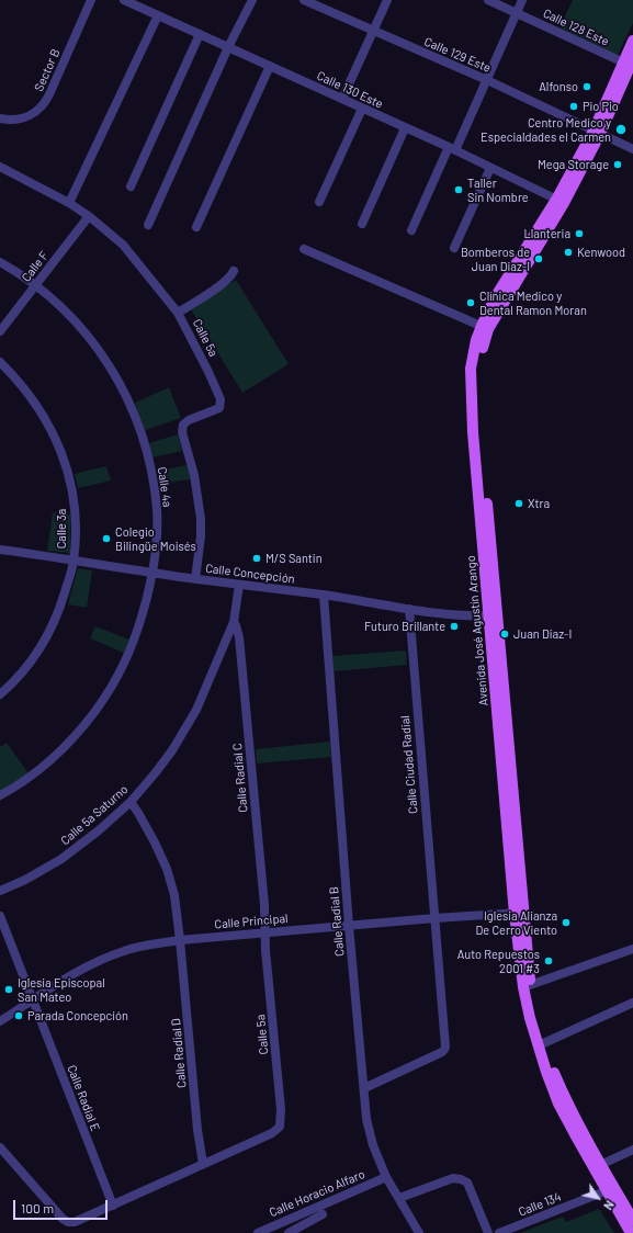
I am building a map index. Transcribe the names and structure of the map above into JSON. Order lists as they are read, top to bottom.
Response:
{
  "streets": {
    "main road": ["Avenida José Agustín Arango"],
    "street": [
      "Calle 128 Este",
      "Calle 129 Este",
      "Sector B",
      "Calle 130 Este",
      "Calle F",
      "Calle 5a",
      "Calle 4a",
      "Calle 3a",
      "Calle Concepción",
      "Calle Ciudad Radial",
      "Calle Radial C",
      "Calle 5a Saturno",
      "Calle Principal",
      "Calle Radial B",
      "Calle Radial D",
      "Calle Radial E",
      "Calle Horacio Alfaro",
      "Calle 134"
    ]
  },
  "crossings": [
    ["Calle 128 Este", "Avenida José Agustín Arango"],
    ["Calle 129 Este", "Avenida José Agustín Arango"],
    ["Calle 130 Este", "Avenida José Agustín Arango"],
    ["Calle F", "Calle 5a"],
    ["Calle F", "Calle 4a"],
    ["Calle 5a", "Calle Concepción"],
    ["Calle 5a", "Calle Radial C"],
    ["Calle 5a", "Calle Principal"],
    ["Calle 5a", "Calle Radial D"],
    ["Calle 4a", "Calle Concepción"],
    ["Calle 3a", "Calle Concepción"],
    ["Calle Concepción", "Avenida José Agustín Arango"],
    ["Calle Concepción", "Calle Ciudad Radial"],
    ["Calle Concepción", "Calle 5a Saturno"],
    ["Calle Concepción", "Calle Radial B"],
    ["Avenida José Agustín Arango", "Calle Principal"],
    ["Avenida José Agustín Arango", "Calle 134"],
    ["Calle Ciudad Radial", "Calle Principal"],
    ["Calle Ciudad Radial", "Calle Radial B"],
    ["Calle Radial C", "Calle 5a Saturno"],
    ["Calle Radial C", "Calle Principal"],
    ["Calle 5a Saturno", "Calle Radial D"],
    ["Calle Principal", "Calle Radial B"],
    ["Calle Principal", "Calle Radial D"],
    ["Calle Principal", "Calle Radial E"],
    ["Calle Radial B", "Calle Horacio Alfaro"]
  ],
  "places": [
    "Alfonso",
    "Pio Pio",
    "Centro Medico y Especialdades el Carmen",
    "Mega Storage",
    "Taller Sin Nombre",
    "Llanteria",
    "Kenwood",
    "Bomberos de Juan Diaz-I",
    "Clínica Medico y Dental Ramon Moran",
    "Xtra",
    "Colegio Bilingüe Moisés",
    "M/S Santin",
    "Futuro Brillante",
    "Juan Diaz-I",
    "Iglesia Alianza De Cerro Viento",
    "Auto Repuestos 2001 #3",
    "Iglesia Episcopal San Mateo",
    "Parada Concepción"
  ],
  "scale_bar": "100 m",
  "north": "bottom right"
}
